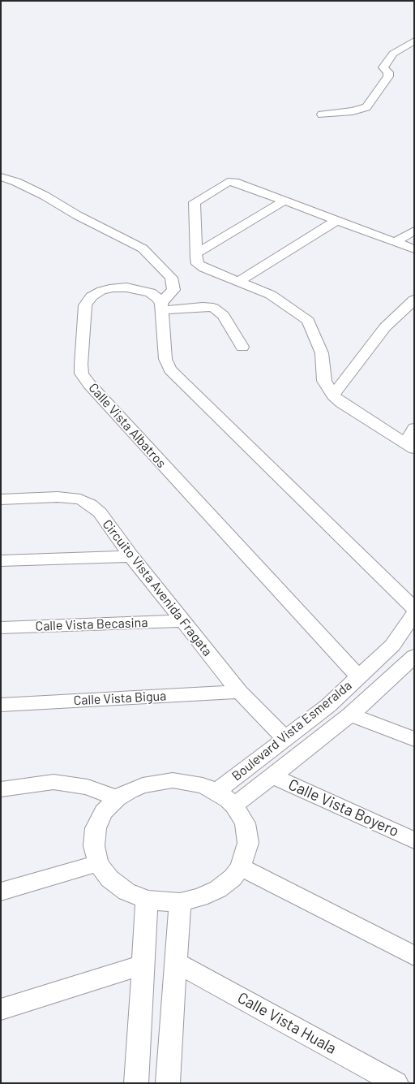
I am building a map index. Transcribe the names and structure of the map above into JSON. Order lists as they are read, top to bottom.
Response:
{
  "streets": {
    "street": [
      "Calle Vista Albatros",
      "Circuito Vista Avenida Fragata",
      "Calle Vista Becasina",
      "Calle Vista Bigua",
      "Boulevard Vista Esmeralda",
      "Calle Vista Boyero",
      "Calle Vista Huala"
    ]
  },
  "crossings": [
    ["Calle Vista Albatros", "Boulevard Vista Esmeralda"],
    ["Circuito Vista Avenida Fragata", "Calle Vista Becasina"],
    ["Circuito Vista Avenida Fragata", "Calle Vista Bigua"],
    ["Circuito Vista Avenida Fragata", "Boulevard Vista Esmeralda"],
    ["Boulevard Vista Esmeralda", "Calle Vista Boyero"]
  ]
}
